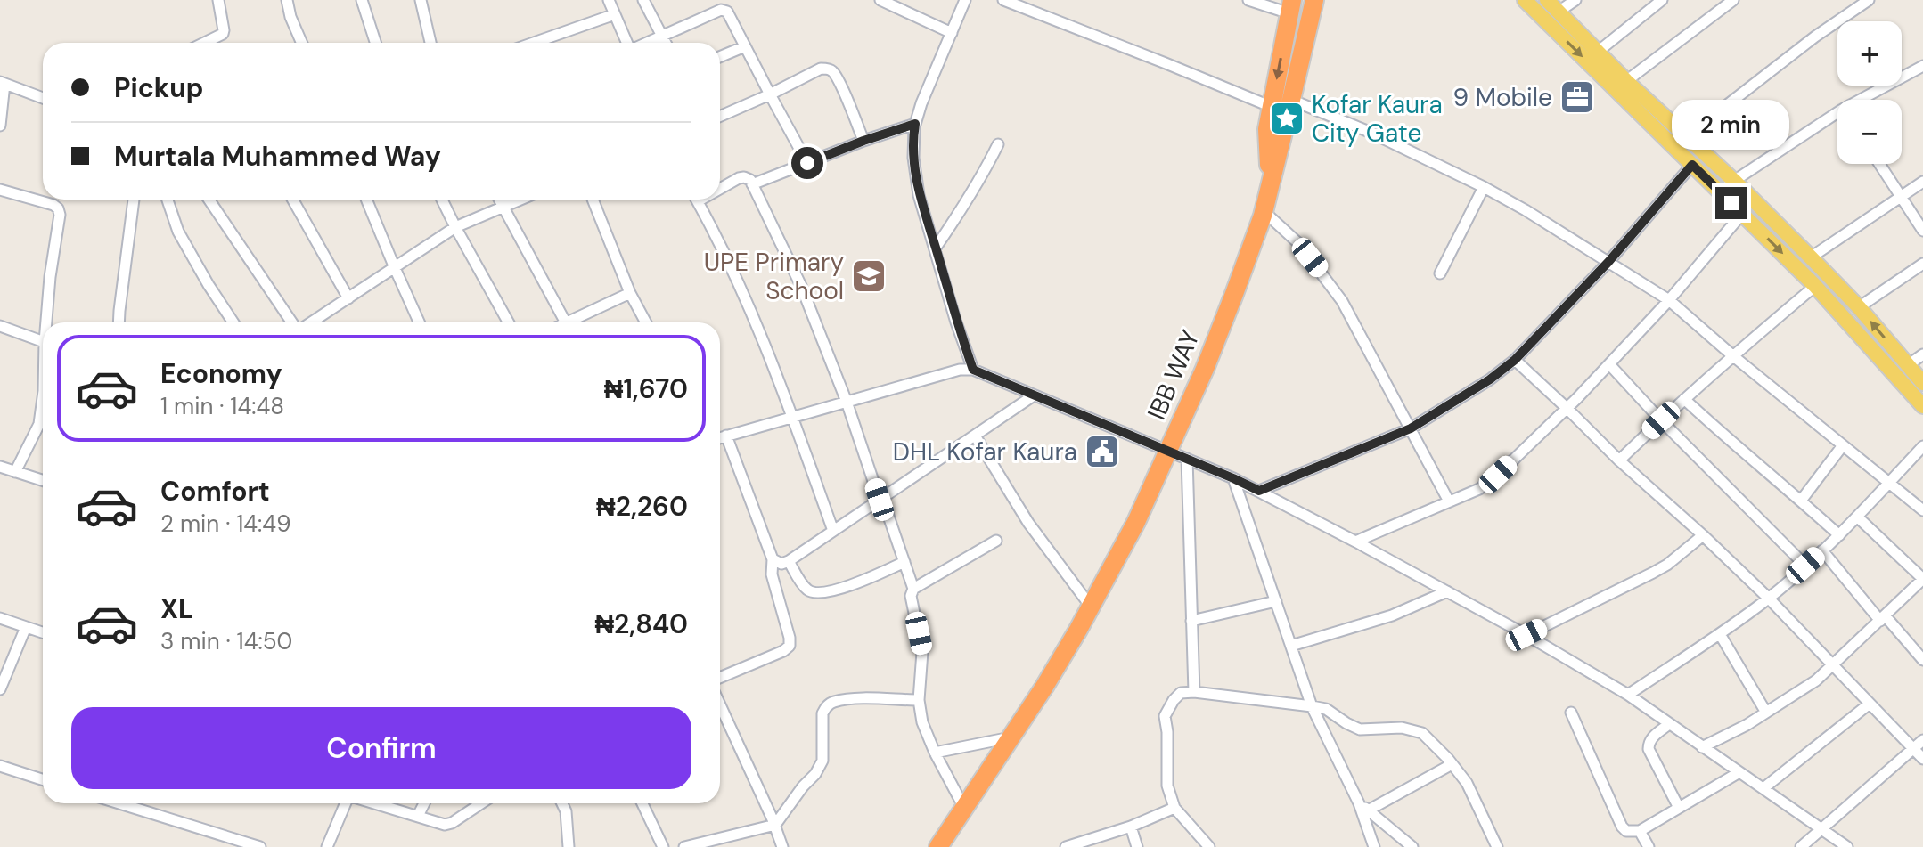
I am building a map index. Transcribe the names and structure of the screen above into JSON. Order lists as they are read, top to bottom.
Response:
{
  "streets": {
    "highway": ["IBB WAY"]
  },
  "places": {
    "office": ["9 Mobile"],
    "place": ["Kofar Kaura City Gate"],
    "school or university": ["UPE Primary School"],
    "public building": ["DHL Kofar Kaura"]
  },
  "page": {
    "map_buttons": ["+", "−"],
    "banner": ["Pickup", "Murtala Muhammed Way"],
    "bubble": "2 min",
    "list": [
      {
        "name": "Economy",
        "note": "1 min · 14:48",
        "value": "₦1,670"
      },
      {
        "name": "Comfort",
        "note": "2 min · 14:49",
        "value": "₦2,260"
      },
      {
        "name": "XL",
        "note": "3 min · 14:50",
        "value": "₦2,840"
      }
    ],
    "buttons": "Confirm"
  }
}
